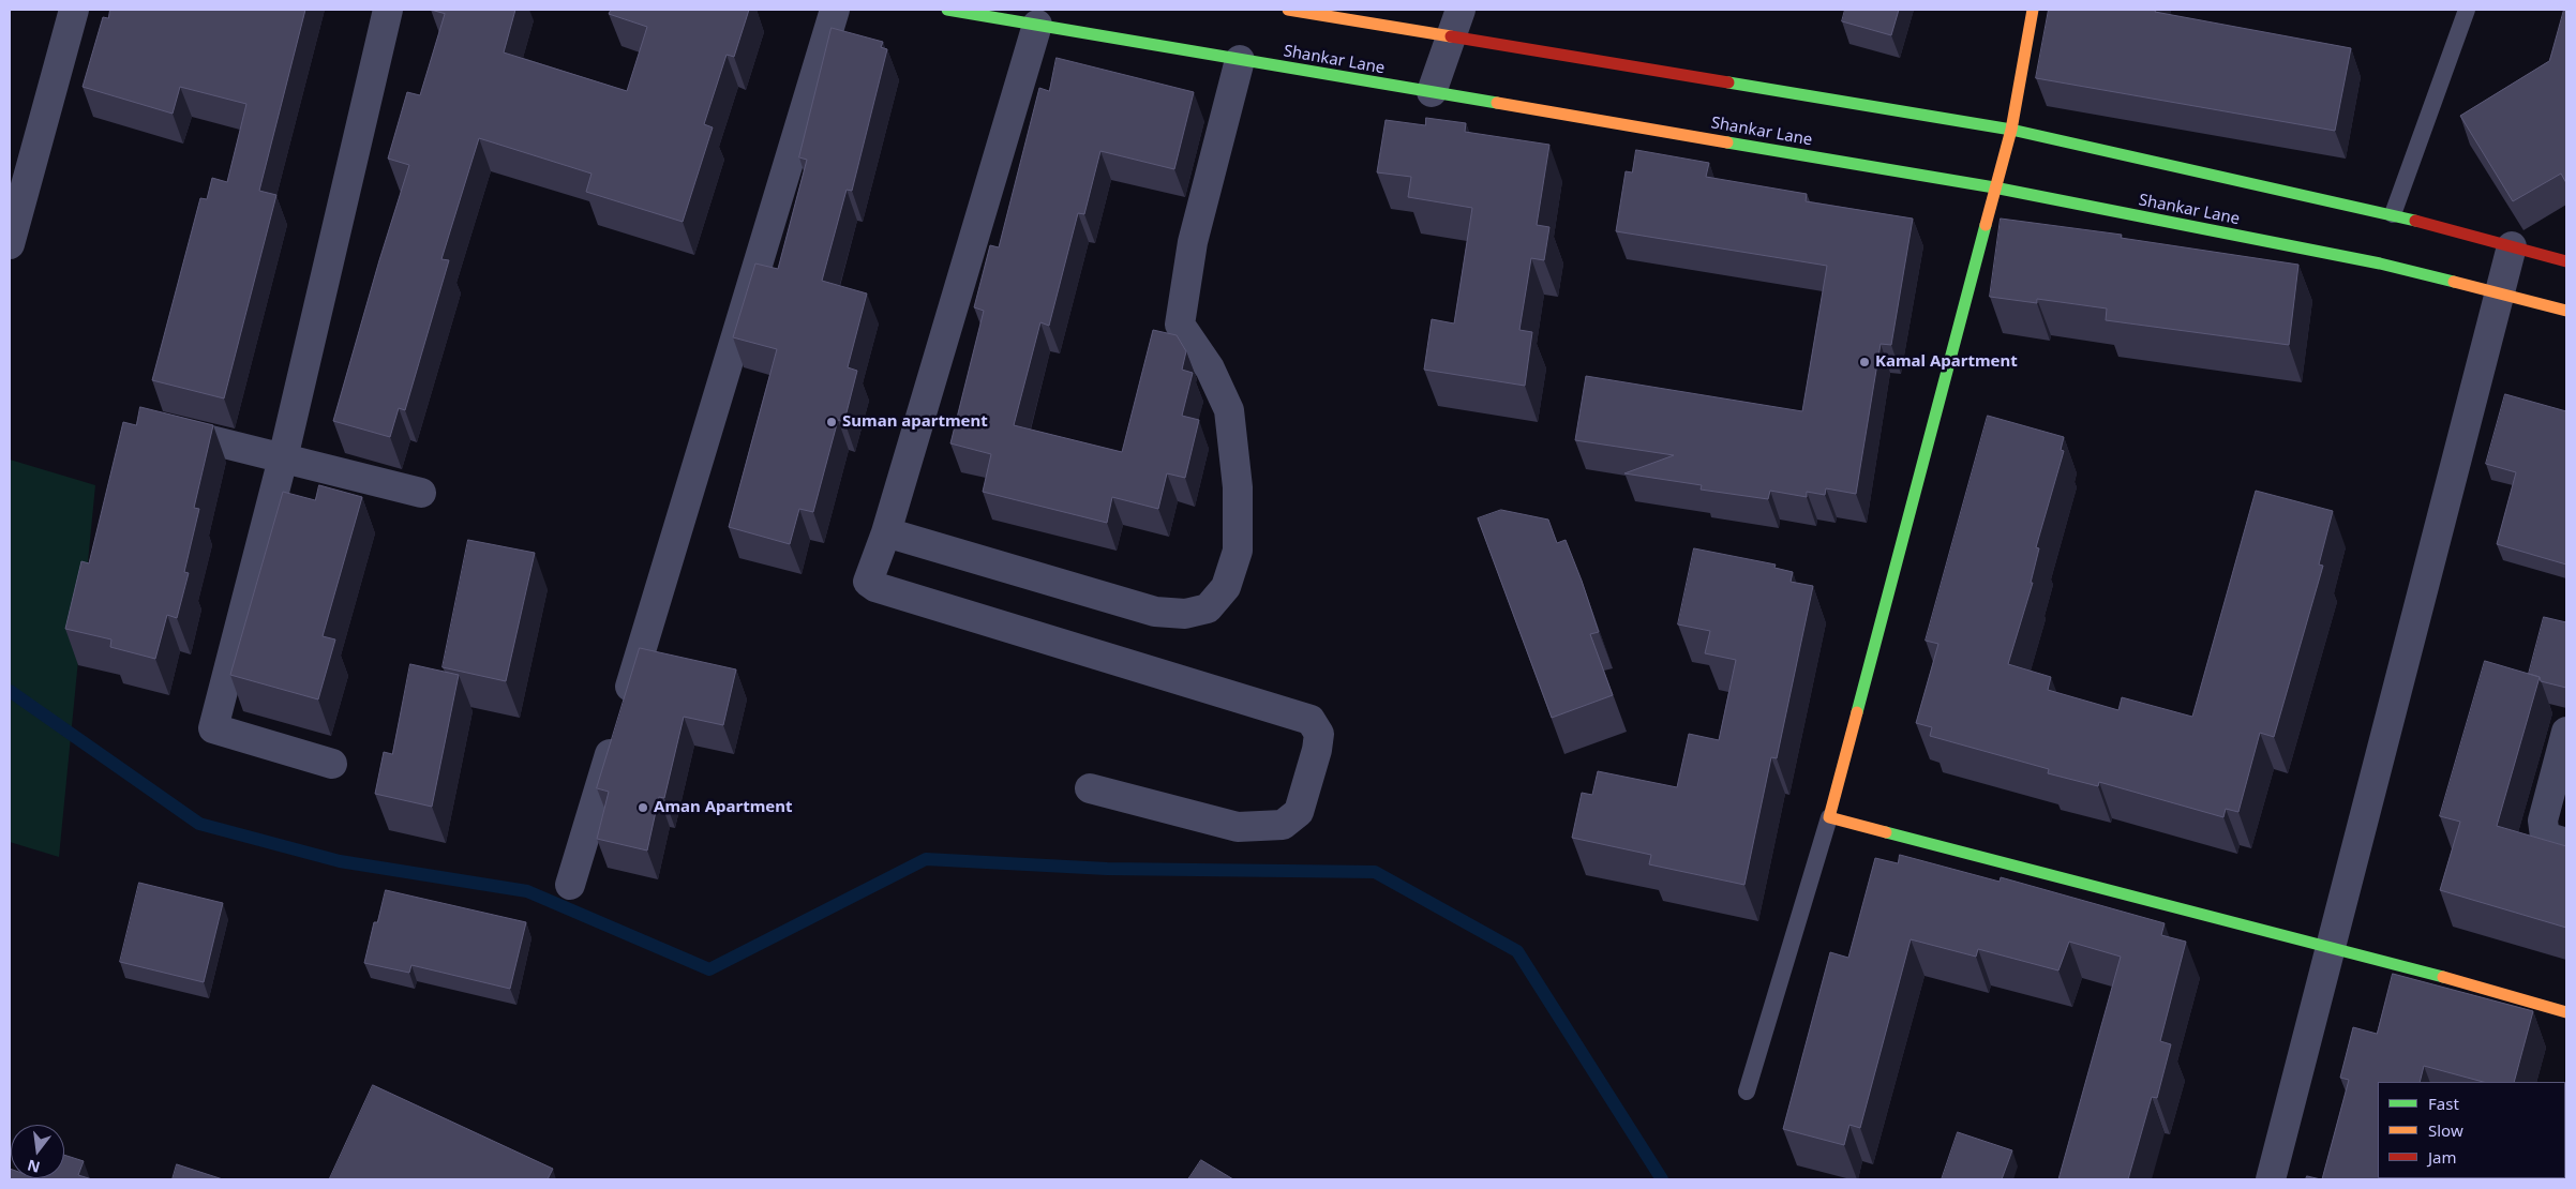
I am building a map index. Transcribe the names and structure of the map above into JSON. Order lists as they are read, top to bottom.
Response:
{
  "streets": {
    "street": ["Shankar Lane"]
  },
  "places": ["Kamal Apartment", "Suman apartment", "Aman Apartment"],
  "legend": ["Fast", "Slow", "Jam"],
  "north": "bottom"
}
